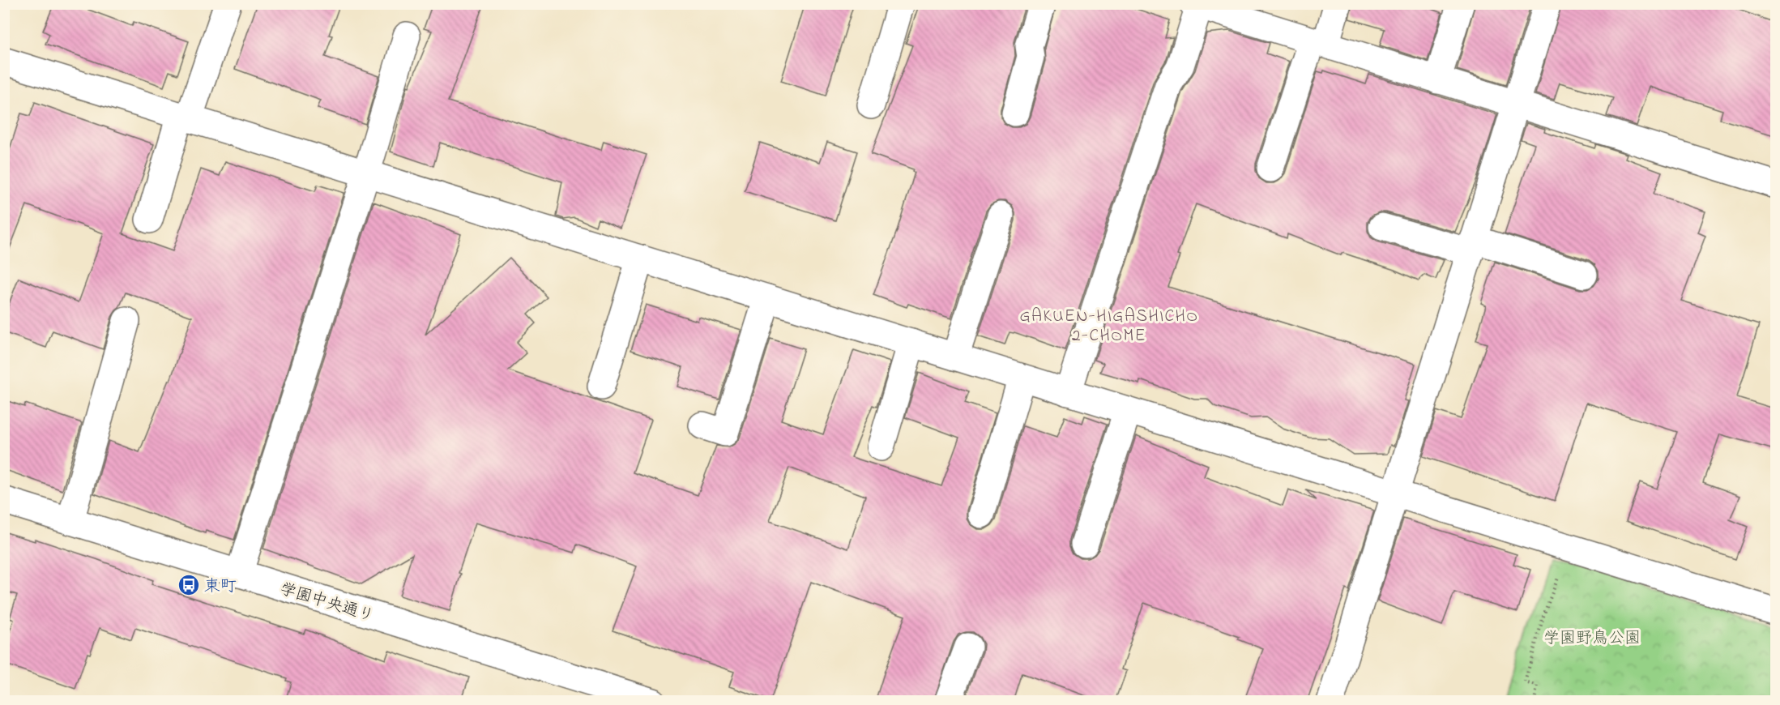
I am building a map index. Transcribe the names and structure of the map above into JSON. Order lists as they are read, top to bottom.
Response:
{
  "streets": {
    "street": ["学園中央通り"]
  },
  "districts": ["GAKUEN-HIGASHICHO 2-CHOME"],
  "parks": ["学園野鳥公園"],
  "places": {
    "bus stop": ["東町"]
  }
}
